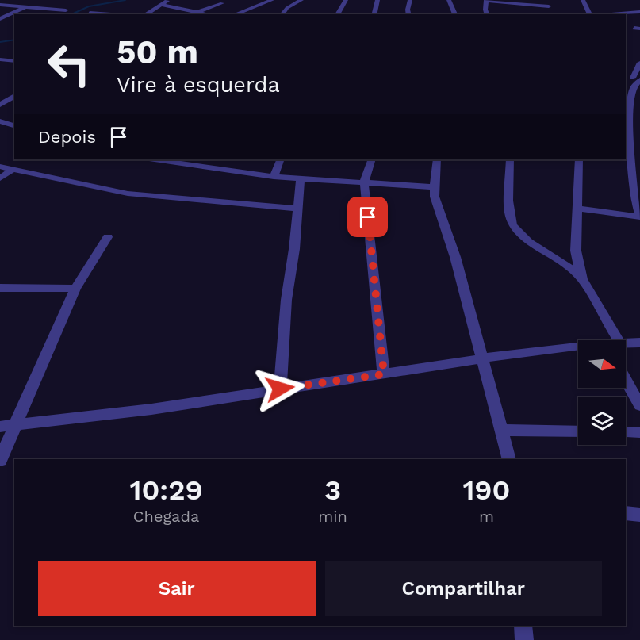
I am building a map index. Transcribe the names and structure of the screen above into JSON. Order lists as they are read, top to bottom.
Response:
{
  "north": "right",
  "page": {
    "turn": ["50 m", "Vire à esquerda"],
    "then": "Depois",
    "eta": [
      "10:29",
      "Chegada",
      "3",
      "min",
      "190",
      "m"
    ],
    "buttons": ["Sair", "Compartilhar"]
  }
}
